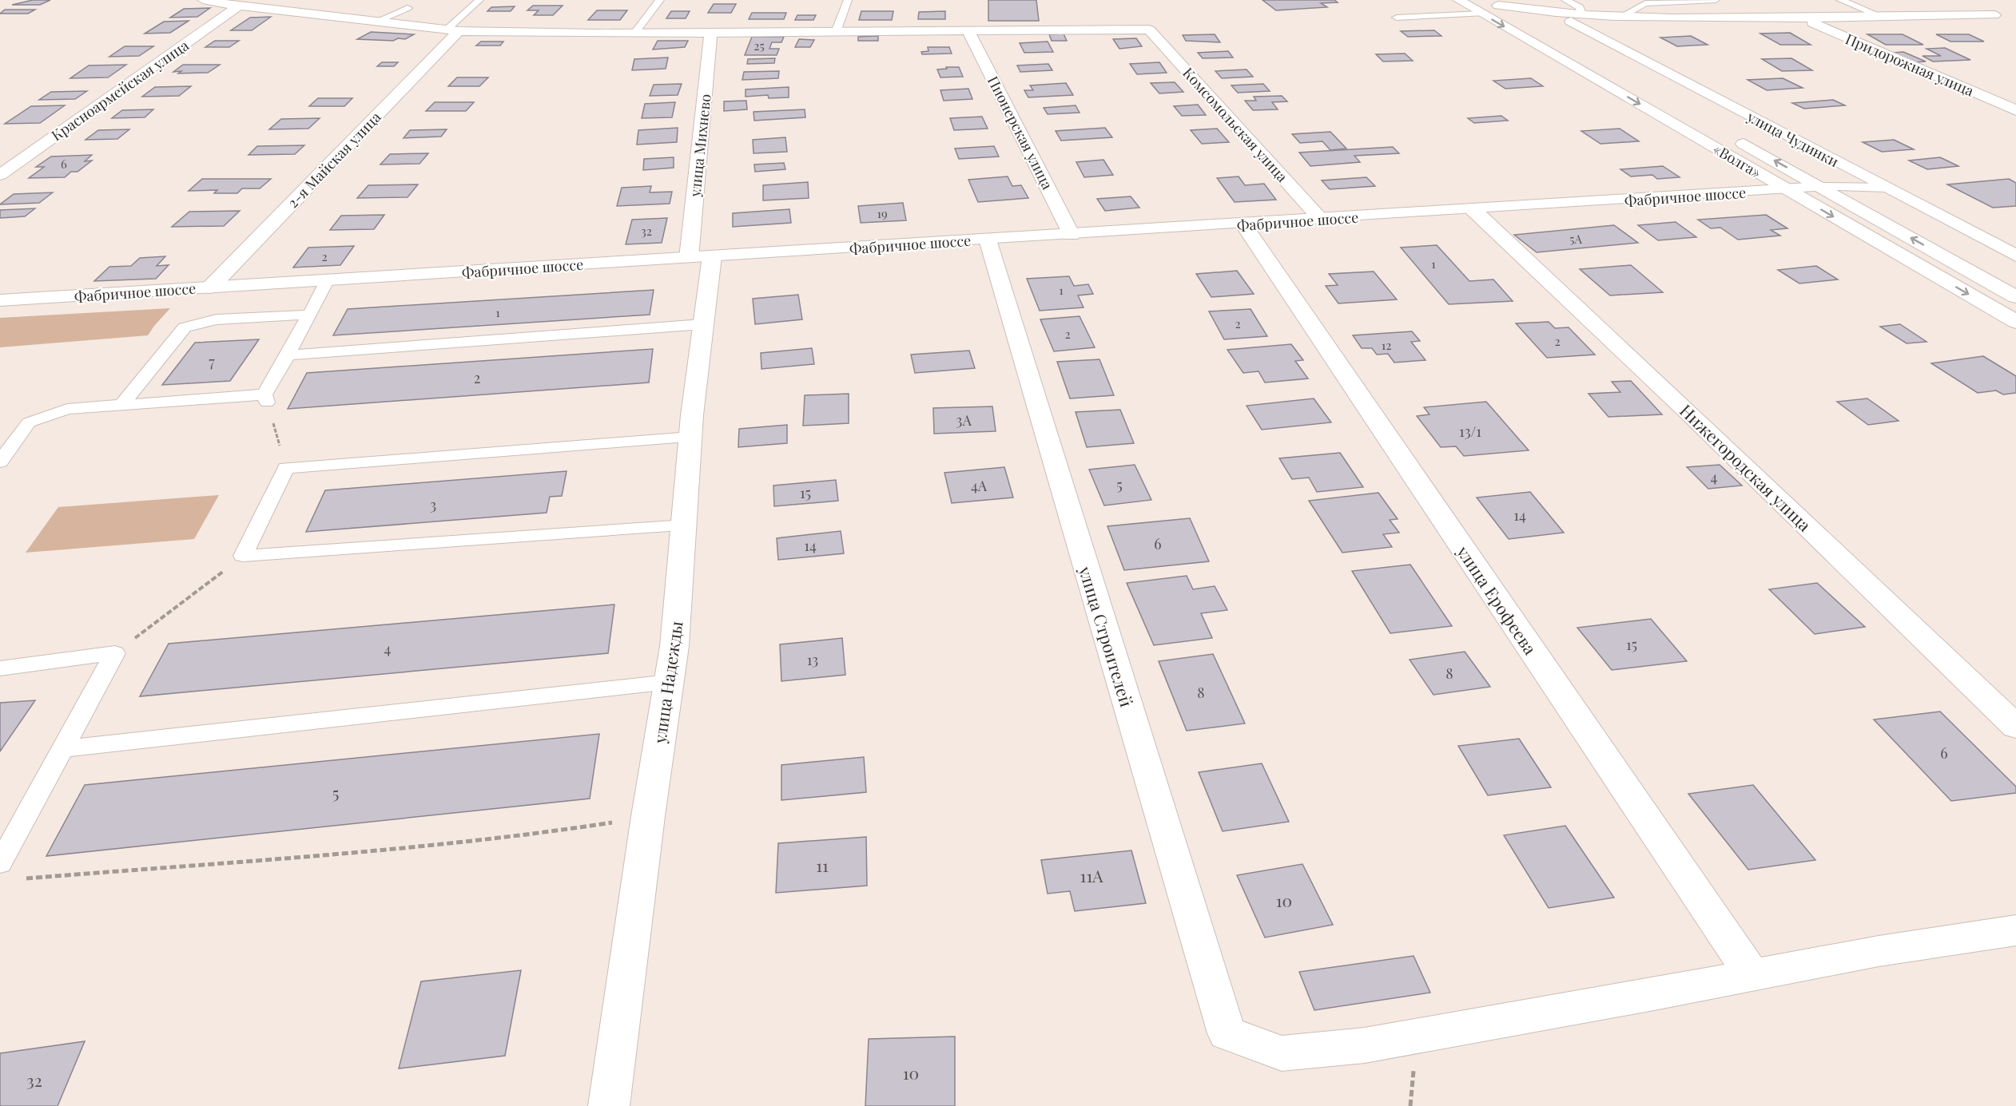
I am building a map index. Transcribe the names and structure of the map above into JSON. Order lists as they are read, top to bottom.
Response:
{
  "streets": {
    "main road": [
      "Придорожная улица",
      "Красноармейская улица",
      "Комсомольская улица",
      "Пионерская улица",
      "улица Чудинки",
      "улица Михнево",
      "2-я Майская улица",
      "«Волга»",
      "Фабричное шоссе",
      "Нижегородская улица",
      "улица Ерофеева",
      "улица Строителей",
      "улица Надежды"
    ]
  },
  "crossings": [
    ["Комсомольская улица", "Пионерская улица"],
    ["Комсомольская улица", "Фабричное шоссе"],
    ["Пионерская улица", "Фабричное шоссе"],
    ["улица Михнево", "Фабричное шоссе"],
    ["улица Михнево", "улица Надежды"],
    ["2-я Майская улица", "Фабричное шоссе"],
    ["«Волга»", "Фабричное шоссе"],
    ["Фабричное шоссе", "Нижегородская улица"],
    ["Фабричное шоссе", "улица Ерофеева"],
    ["Фабричное шоссе", "улица Строителей"],
    ["Фабричное шоссе", "улица Надежды"],
    ["улица Ерофеева", "улица Строителей"]
  ],
  "house_numbers": [
    "25",
    "6",
    "19",
    "32",
    "5А",
    "2",
    "1",
    "1",
    "1",
    "2",
    "2",
    "2",
    "12",
    "7",
    "2",
    "3А",
    "13/1",
    "4",
    "5",
    "4А",
    "15",
    "3",
    "14",
    "6",
    "14",
    "15",
    "4",
    "13",
    "8",
    "8",
    "6",
    "5",
    "11",
    "11А",
    "10",
    "10",
    "32"
  ]
}
